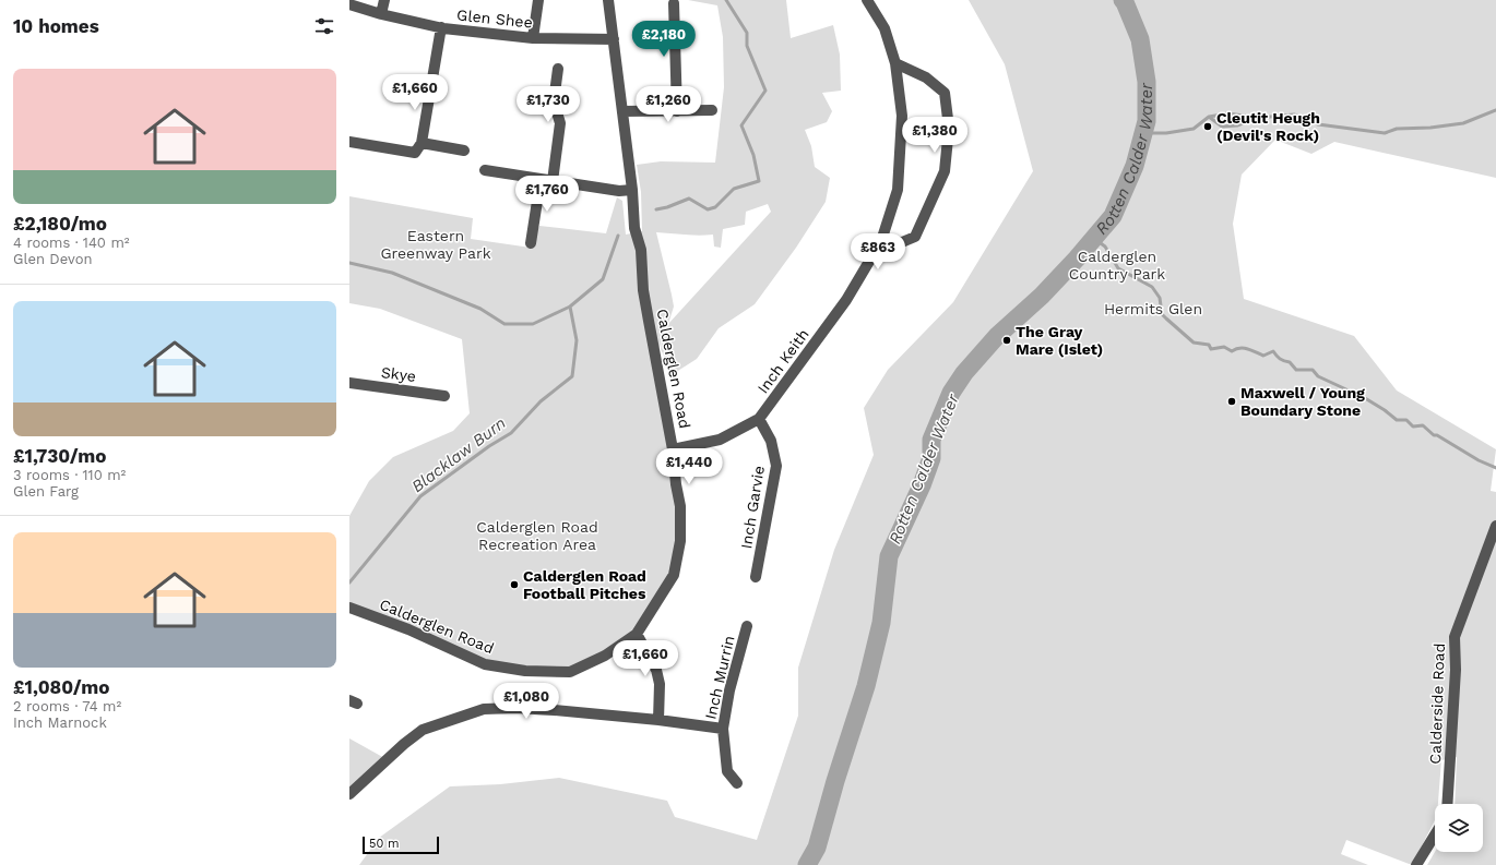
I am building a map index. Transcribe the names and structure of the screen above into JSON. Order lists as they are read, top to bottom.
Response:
{
  "streets": {
    "street": [
      "Glen Shee",
      "Inch Keith",
      "Calderglen Road",
      "Skye",
      "Inch Garvie",
      "Inch Murrin",
      "Calderside Road"
    ]
  },
  "crossings": [
    ["Glen Shee", "Calderglen Road"],
    ["Inch Keith", "Calderglen Road"],
    ["Inch Keith", "Inch Garvie"]
  ],
  "water": ["Rotten Calder Water", "Blacklaw Burn"],
  "parks": [
    "Eastern Greenway Park",
    "Calderglen Country Park",
    "Hermits Glen",
    "Calderglen Road Recreation Area"
  ],
  "places": [
    "Cleutit Heugh (Devil's Rock)",
    "The Gray Mare (Islet)",
    "Maxwell / Young Boundary Stone",
    "Calderglen Road Football Pitches"
  ],
  "scale_bar": "50 m",
  "page": {
    "heading": "10 homes",
    "price": [
      "£2,180",
      "£1,660",
      "£1,730",
      "£1,260",
      "£1,380",
      "£1,760",
      "£863",
      "£1,440",
      "£1,660",
      "£1,080"
    ],
    "list": [
      {
        "name": "£2,180/mo",
        "note": "4 rooms · 140 m² · Glen Devon"
      },
      {
        "name": "£1,730/mo",
        "note": "3 rooms · 110 m² · Glen Farg"
      },
      {
        "name": "£1,080/mo",
        "note": "2 rooms · 74 m² · Inch Marnock"
      }
    ],
    "scale": "50 m"
  }
}
